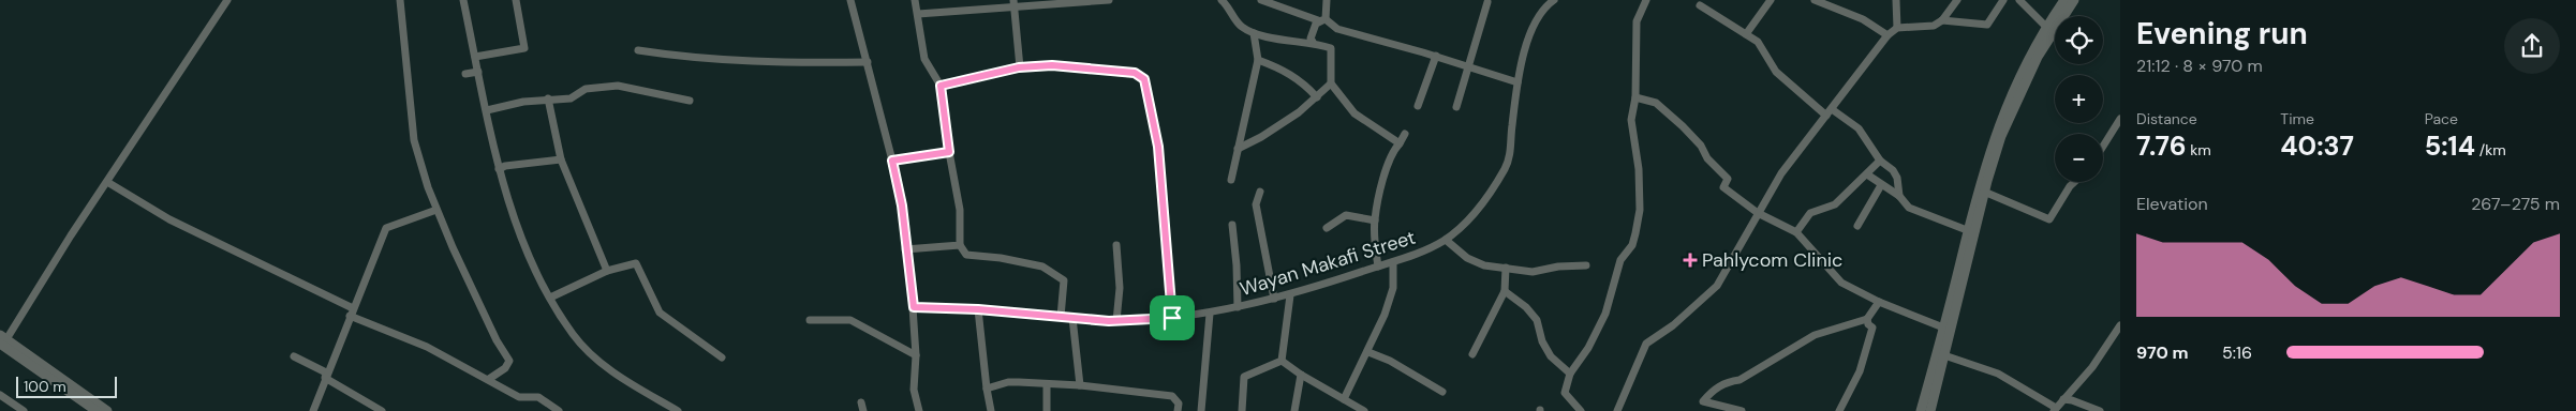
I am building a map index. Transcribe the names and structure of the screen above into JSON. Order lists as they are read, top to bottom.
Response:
{
  "streets": {
    "street": ["Wayan Makafi Street"]
  },
  "places": {
    "health": ["Pahlycom Clinic"]
  },
  "scale_bar": "100 m",
  "page": {
    "heading": ["Evening run", "21:12 · 8 × 970 m"],
    "map_buttons": ["+", "−"],
    "stats": [
      ["Distance", "7.76 km"],
      ["Time", "40:37"],
      ["Pace", "5:14 /km"]
    ],
    "chart": ["Elevation", "267–275 m"],
    "list": [
      {
        "name": "970 m",
        "note": "5:16"
      }
    ],
    "scale": "100 m"
  }
}
